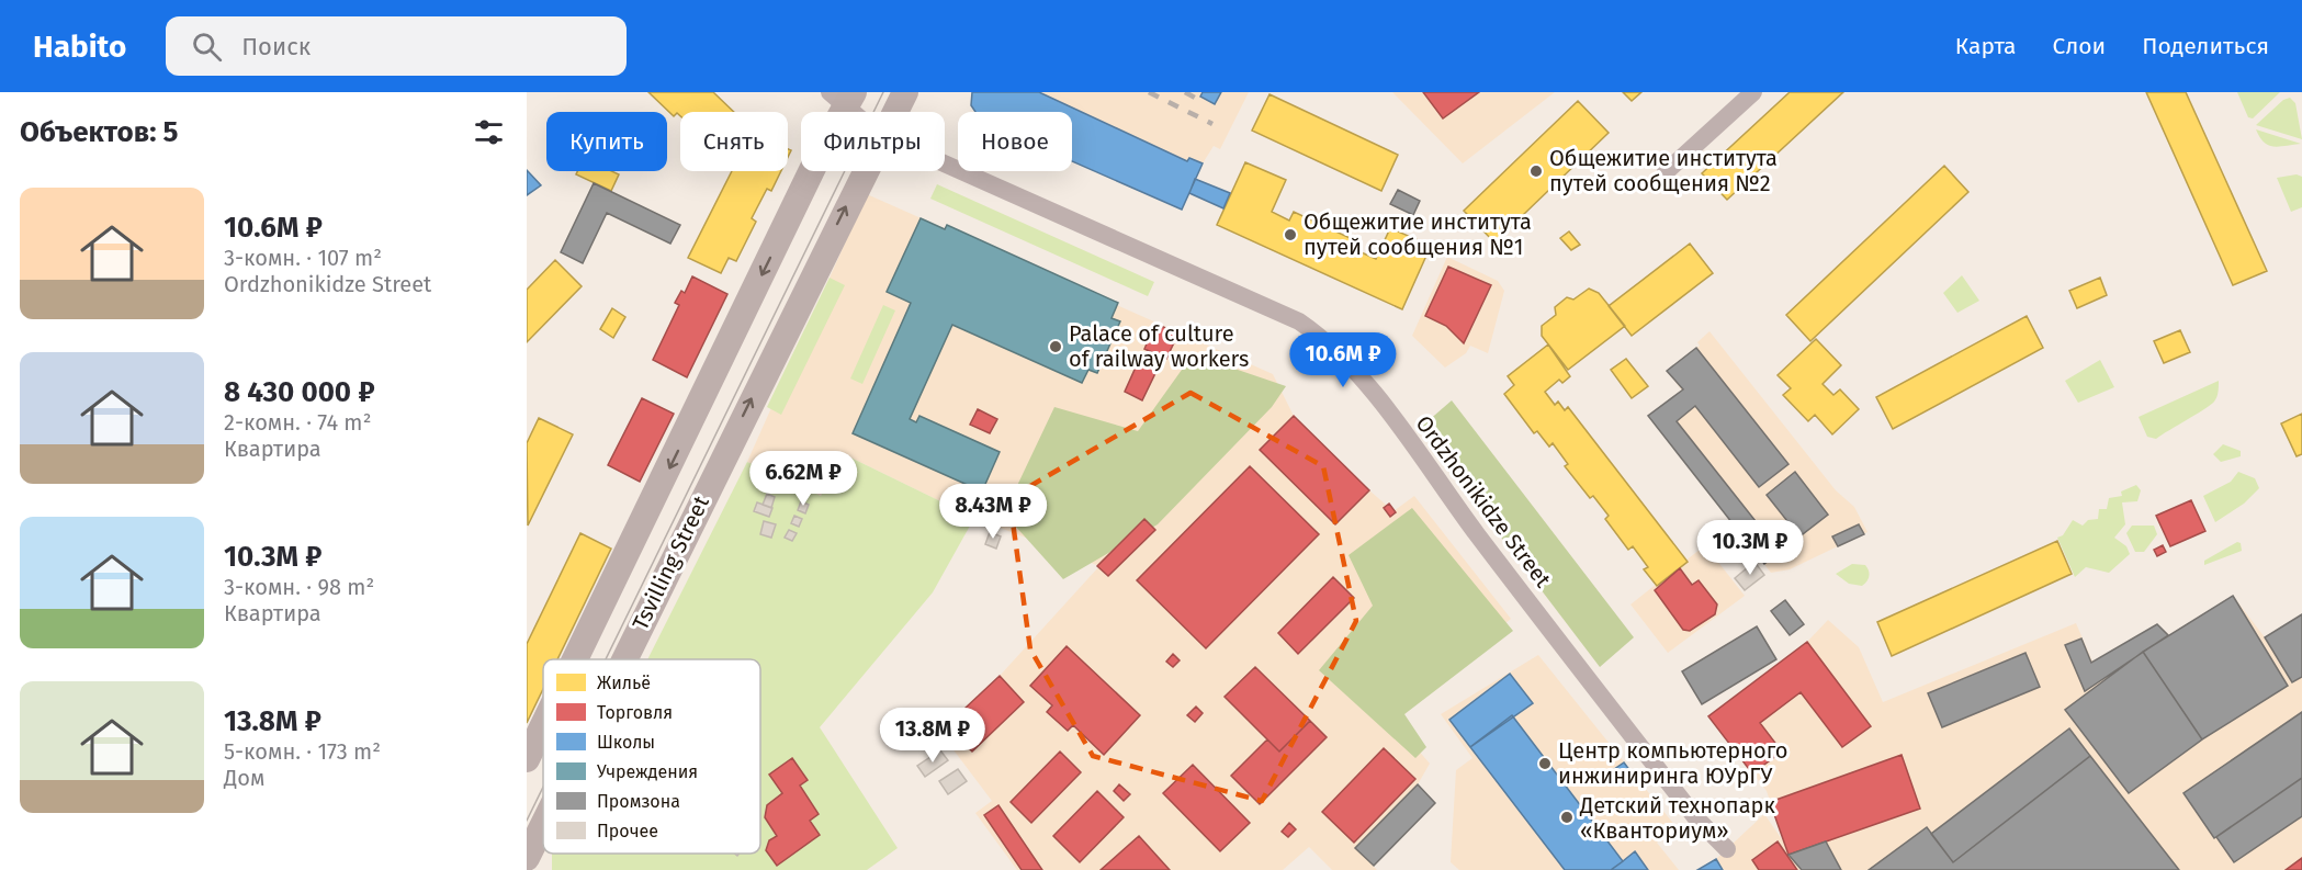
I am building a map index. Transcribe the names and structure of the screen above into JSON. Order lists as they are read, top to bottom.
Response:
{
  "streets": {
    "main road": ["Tsvilling Street"],
    "street": ["Ordzhonikidze Street"]
  },
  "crossings": [
    ["Ordzhonikidze Street", "Tsvilling Street"]
  ],
  "places": [
    "Общежитие института путей сообщения №2",
    "Общежитие института путей сообщения №1",
    "Palace of culture of railway workers",
    "Центр компьютерного инжиниринга ЮУрГУ",
    "Детский технопарк «Кванториум»"
  ],
  "legend": [
    "Жильё",
    "Торговля",
    "Школы",
    "Учреждения",
    "Промзона",
    "Прочее"
  ],
  "page": {
    "header": "Habito",
    "search": "Поиск",
    "nav": ["Карта", "Слои", "Поделиться"],
    "heading": "Объектов: 5",
    "chip": [
      "Купить",
      "Снять",
      "Фильтры",
      "Новое"
    ],
    "list": [
      {
        "name": "10.6M ₽",
        "note": "3-комн. · 107 m² · Ordzhonikidze Street"
      },
      {
        "name": "8 430 000 ₽",
        "note": "2-комн. · 74 m² · Квартира"
      },
      {
        "name": "10.3M ₽",
        "note": "3-комн. · 98 m² · Квартира"
      },
      {
        "name": "13.8M ₽",
        "note": "5-комн. · 173 m² · Дом"
      }
    ],
    "price": [
      "10.6M ₽",
      "6.62M ₽",
      "8.43M ₽",
      "10.3M ₽",
      "13.8M ₽"
    ]
  }
}
